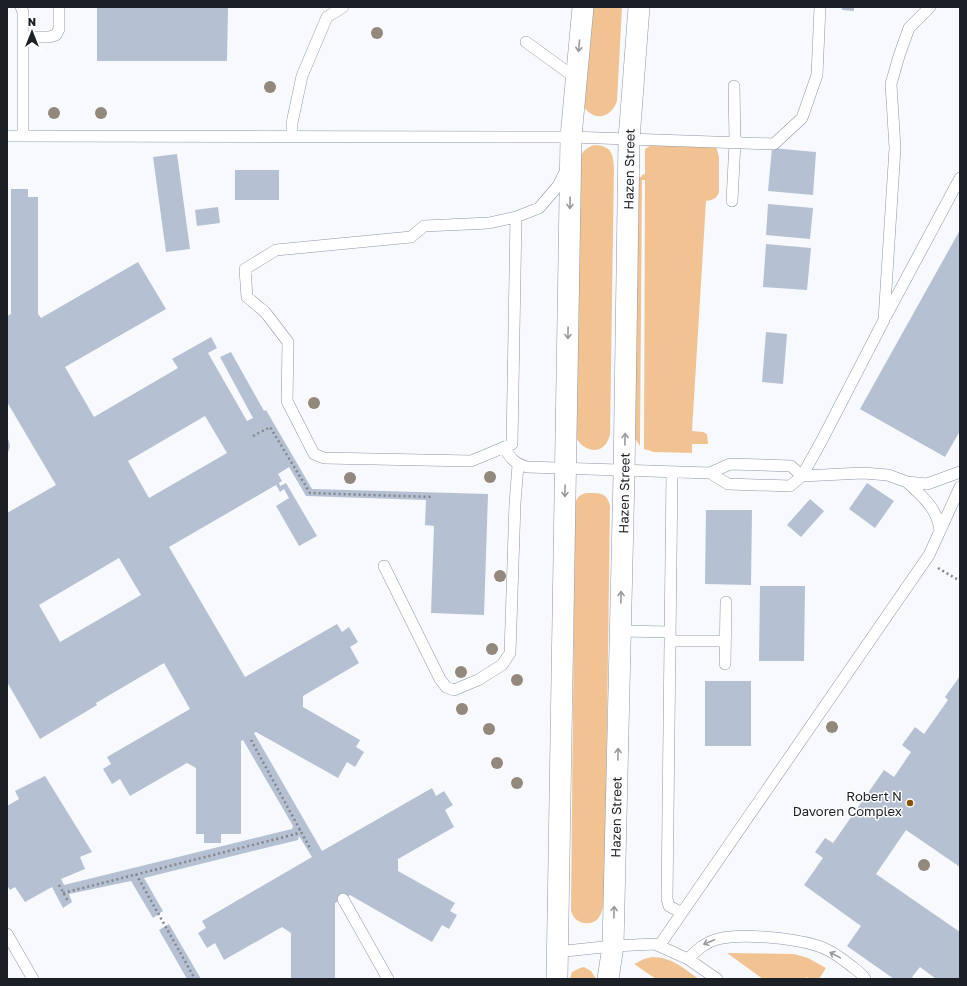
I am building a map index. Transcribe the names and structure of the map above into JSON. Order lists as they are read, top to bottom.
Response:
{
  "streets": {
    "street": ["Hazen Street"]
  },
  "places": ["Robert N Davoren Complex"],
  "north": "top"
}
